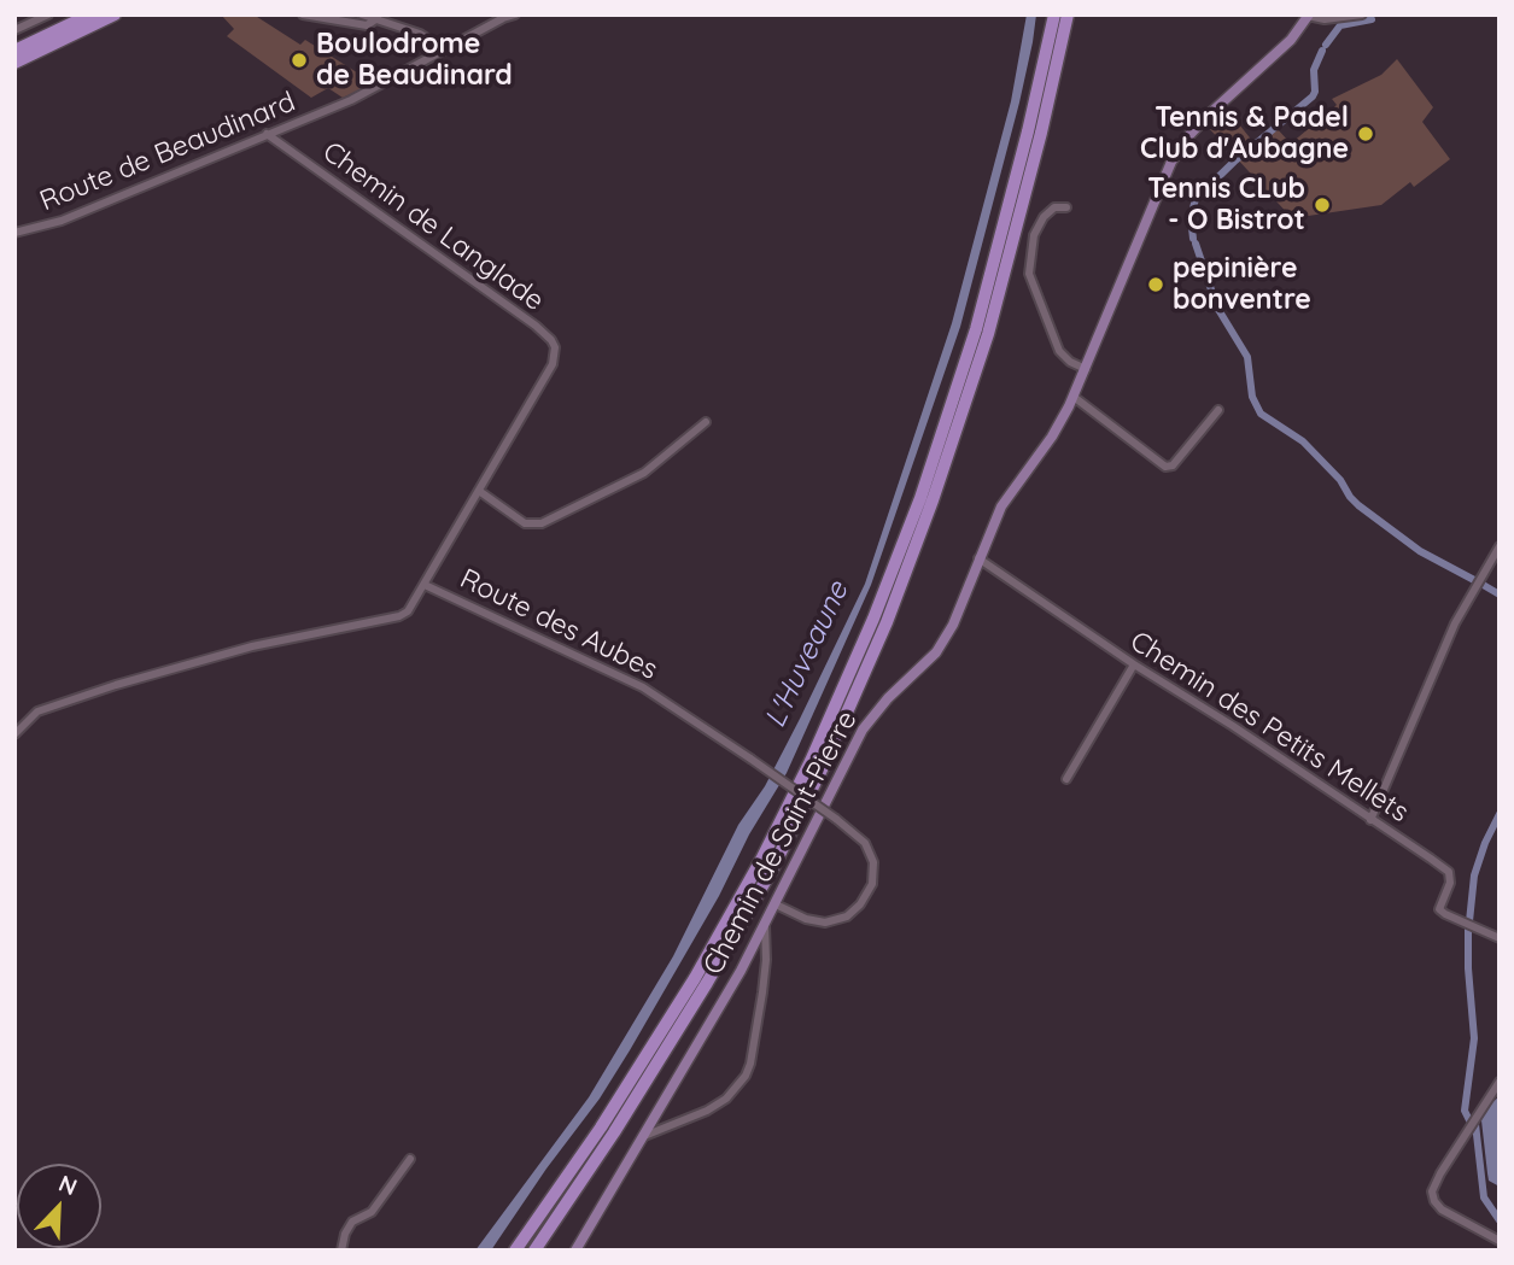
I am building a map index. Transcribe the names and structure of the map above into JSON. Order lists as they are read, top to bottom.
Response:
{
  "streets": {
    "main road": ["Chemin de Saint-Pierre"],
    "street": [
      "Route de Beaudinard",
      "Chemin de Langlade",
      "Route des Aubes",
      "Chemin des Petits Mellets"
    ]
  },
  "crossings": [
    ["Route de Beaudinard", "Chemin de Langlade"],
    ["Chemin de Langlade", "Route des Aubes"],
    ["Route des Aubes", "Chemin de Saint-Pierre"],
    ["Chemin des Petits Mellets", "Chemin de Saint-Pierre"]
  ],
  "water": ["L'Huveaune"],
  "places": [
    "Boulodrome de Beaudinard",
    "Tennis & Padel Club d'Aubagne",
    "Tennis CLub - O Bistrot",
    "pepinière bonventre"
  ],
  "north": "top right"
}
